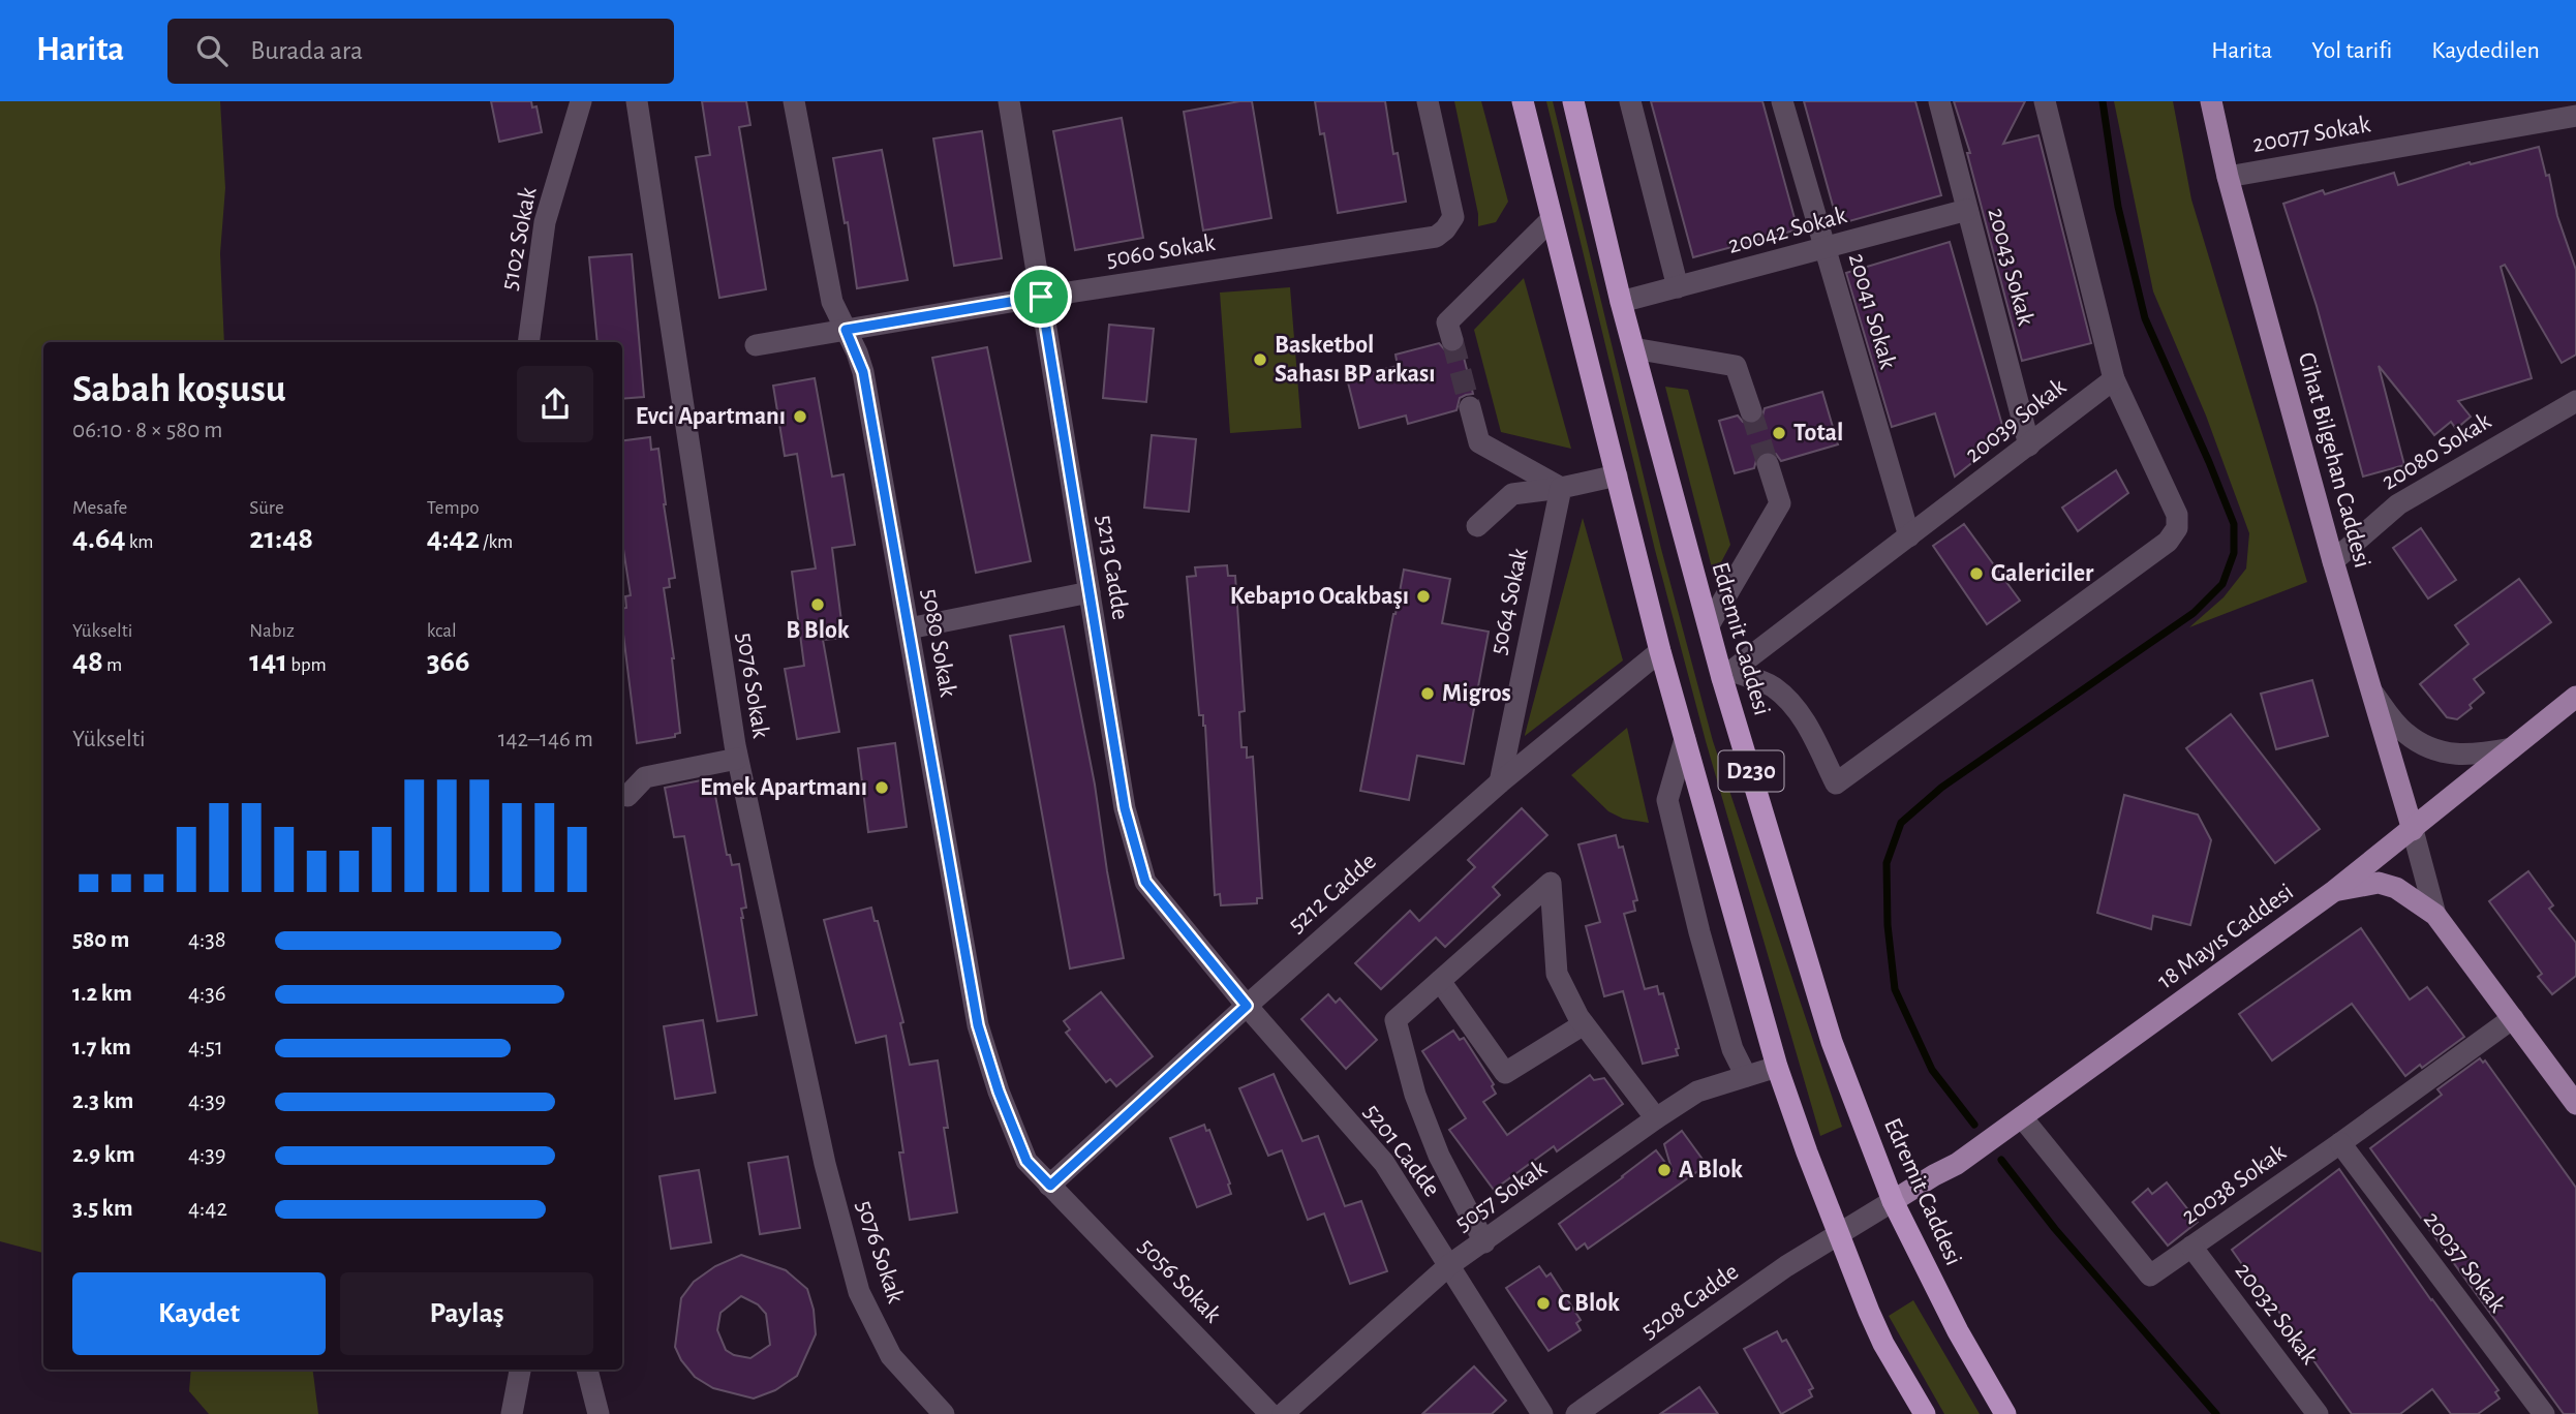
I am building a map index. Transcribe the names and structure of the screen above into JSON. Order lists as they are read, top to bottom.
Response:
{
  "streets": {
    "highway": ["Edremit Caddesi", "D230"],
    "main road": ["Cihat Bilgehan Caddesi", "18 Mayıs Caddesi"],
    "street": [
      "20077 Sokak",
      "20042 Sokak",
      "5102 Sokak",
      "5060 Sokak",
      "20043 Sokak",
      "20041 Sokak",
      "20039 Sokak",
      "20080 Sokak",
      "5213 Cadde",
      "5064 Sokak",
      "5080 Sokak",
      "5076 Sokak",
      "5212 Cadde",
      "5201 Cadde",
      "20038 Sokak",
      "5057 Sokak",
      "20037 Sokak",
      "5056 Sokak",
      "5208 Cadde",
      "20032 Sokak"
    ]
  },
  "crossings": [
    ["20077 Sokak", "Cihat Bilgehan Caddesi"],
    ["20042 Sokak", "20043 Sokak"],
    ["20042 Sokak", "20041 Sokak"],
    ["20042 Sokak", "Edremit Caddesi"],
    ["5060 Sokak", "5213 Cadde"],
    ["5060 Sokak", "5080 Sokak"],
    ["20043 Sokak", "20039 Sokak"],
    ["20041 Sokak", "20039 Sokak"],
    ["20039 Sokak", "Edremit Caddesi"],
    ["20080 Sokak", "Cihat Bilgehan Caddesi"],
    ["Cihat Bilgehan Caddesi", "18 Mayıs Caddesi"],
    ["5213 Cadde", "5212 Cadde"],
    ["5213 Cadde", "5201 Cadde"],
    ["5064 Sokak", "5212 Cadde"],
    ["Edremit Caddesi", "18 Mayıs Caddesi"],
    ["Edremit Caddesi", "5208 Cadde"],
    ["5080 Sokak", "5212 Cadde"],
    ["5080 Sokak", "5056 Sokak"],
    ["D230", "5212 Cadde"],
    ["D230", "5057 Sokak"],
    ["D230", "5208 Cadde"],
    ["5212 Cadde", "5201 Cadde"],
    ["5212 Cadde", "5056 Sokak"],
    ["18 Mayıs Caddesi", "20038 Sokak"],
    ["18 Mayıs Caddesi", "5208 Cadde"],
    ["5201 Cadde", "5057 Sokak"],
    ["20038 Sokak", "20037 Sokak"],
    ["20038 Sokak", "20032 Sokak"]
  ],
  "places": [
    "Basketbol Sahası BP arkası",
    "Evci Apartmanı",
    "Total",
    "Galericiler",
    "Kebap10 Ocakbaşı",
    "B Blok",
    "Migros",
    "Emek Apartmanı",
    "A Blok",
    "C Blok"
  ],
  "page": {
    "header": "Harita",
    "search": "Burada ara",
    "nav": ["Harita", "Yol tarifi", "Kaydedilen"],
    "heading": ["Sabah koşusu", "06:10 · 8 × 580 m"],
    "stats": [
      ["Mesafe", "4.64 km"],
      ["Süre", "21:48"],
      ["Tempo", "4:42 /km"],
      ["Yükselti", "48 m"],
      ["Nabız", "141 bpm"],
      ["kcal", "366"]
    ],
    "chart": ["Yükselti", "142–146 m"],
    "list": [
      {
        "name": "580 m",
        "note": "4:38"
      },
      {
        "name": "1.2 km",
        "note": "4:36"
      },
      {
        "name": "1.7 km",
        "note": "4:51"
      },
      {
        "name": "2.3 km",
        "note": "4:39"
      },
      {
        "name": "2.9 km",
        "note": "4:39"
      },
      {
        "name": "3.5 km",
        "note": "4:42"
      }
    ],
    "buttons": ["Kaydet", "Paylaş"]
  }
}
